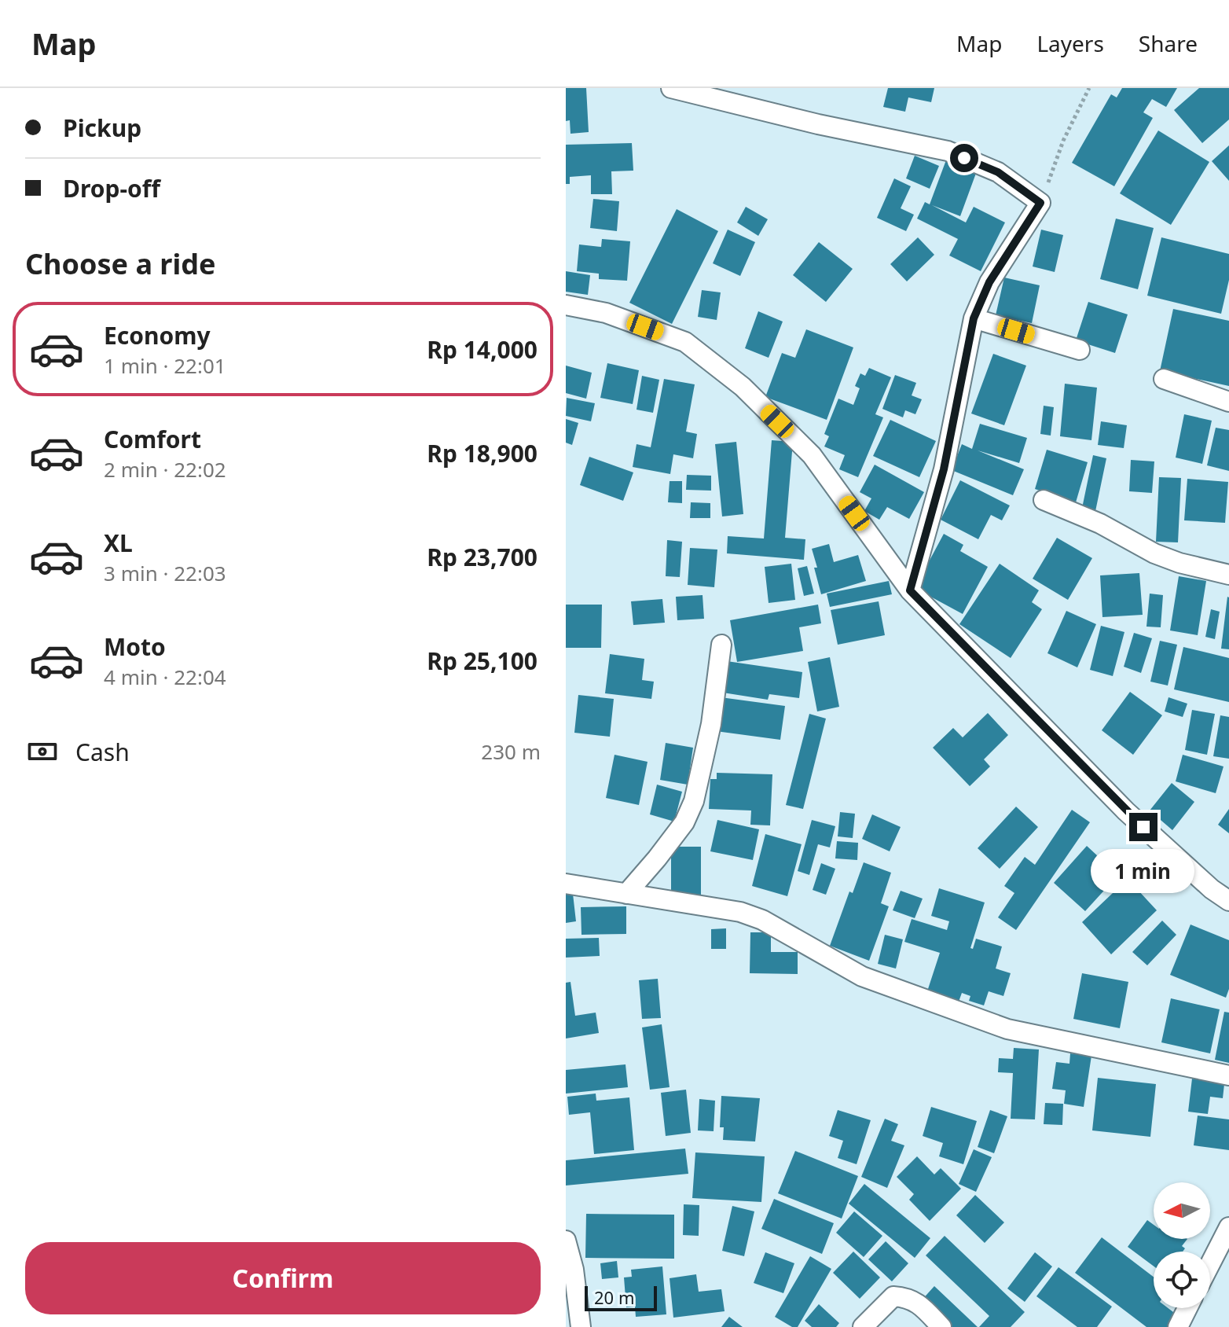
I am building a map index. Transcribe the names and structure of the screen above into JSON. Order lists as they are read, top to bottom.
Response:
{
  "scale_bar": "20 m",
  "north": "left",
  "page": {
    "header": "Map",
    "nav": ["Map", "Layers", "Share"],
    "banner": ["Pickup", "Drop-off"],
    "heading": "Choose a ride",
    "list": [
      {
        "name": "Economy",
        "note": "1 min · 22:01",
        "value": "Rp 14,000"
      },
      {
        "name": "Comfort",
        "note": "2 min · 22:02",
        "value": "Rp 18,900"
      },
      {
        "name": "XL",
        "note": "3 min · 22:03",
        "value": "Rp 23,700"
      },
      {
        "name": "Moto",
        "note": "4 min · 22:04",
        "value": "Rp 25,100"
      }
    ],
    "pay": ["Cash", "230 m"],
    "bubble": "1 min",
    "buttons": "Confirm",
    "scale": "20 m"
  }
}
